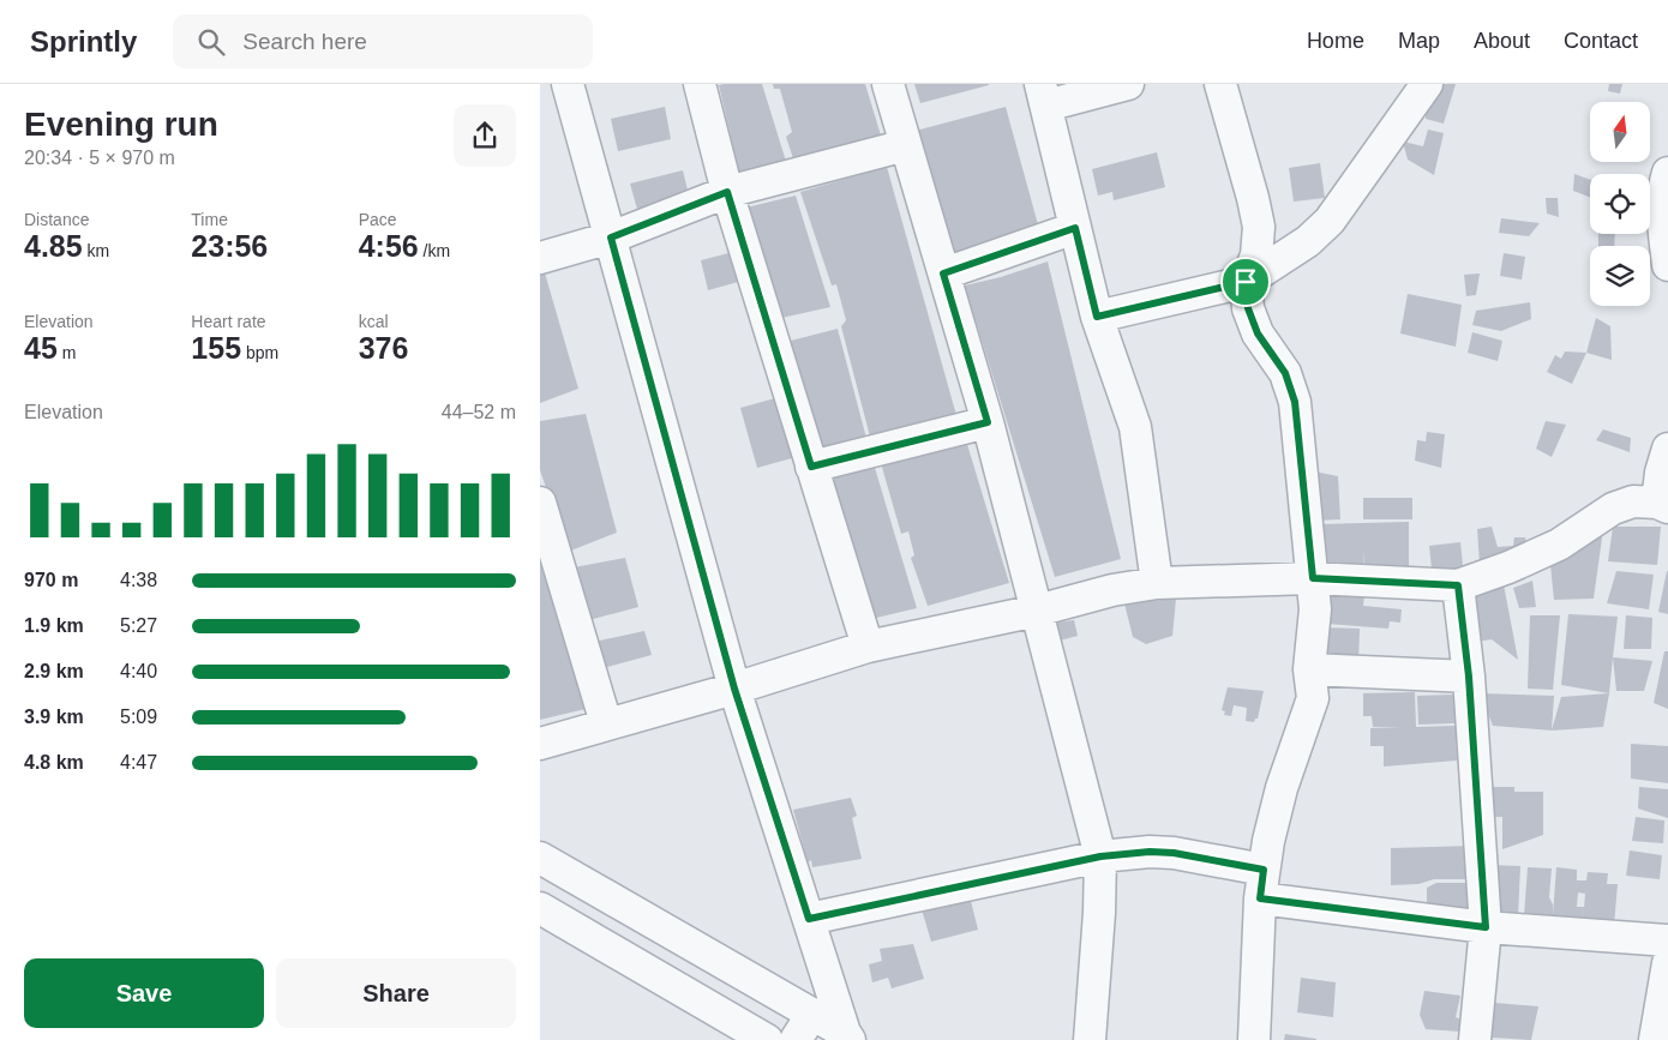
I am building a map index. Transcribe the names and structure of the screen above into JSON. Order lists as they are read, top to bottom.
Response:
{
  "north": "top",
  "page": {
    "header": "Sprintly",
    "search": "Search here",
    "nav": [
      "Home",
      "Map",
      "About",
      "Contact"
    ],
    "heading": ["Evening run", "20:34 · 5 × 970 m"],
    "stats": [
      ["Distance", "4.85 km"],
      ["Time", "23:56"],
      ["Pace", "4:56 /km"],
      ["Elevation", "45 m"],
      ["Heart rate", "155 bpm"],
      ["kcal", "376"]
    ],
    "chart": ["Elevation", "44–52 m"],
    "list": [
      {
        "name": "970 m",
        "note": "4:38"
      },
      {
        "name": "1.9 km",
        "note": "5:27"
      },
      {
        "name": "2.9 km",
        "note": "4:40"
      },
      {
        "name": "3.9 km",
        "note": "5:09"
      },
      {
        "name": "4.8 km",
        "note": "4:47"
      }
    ],
    "buttons": ["Save", "Share"]
  }
}
